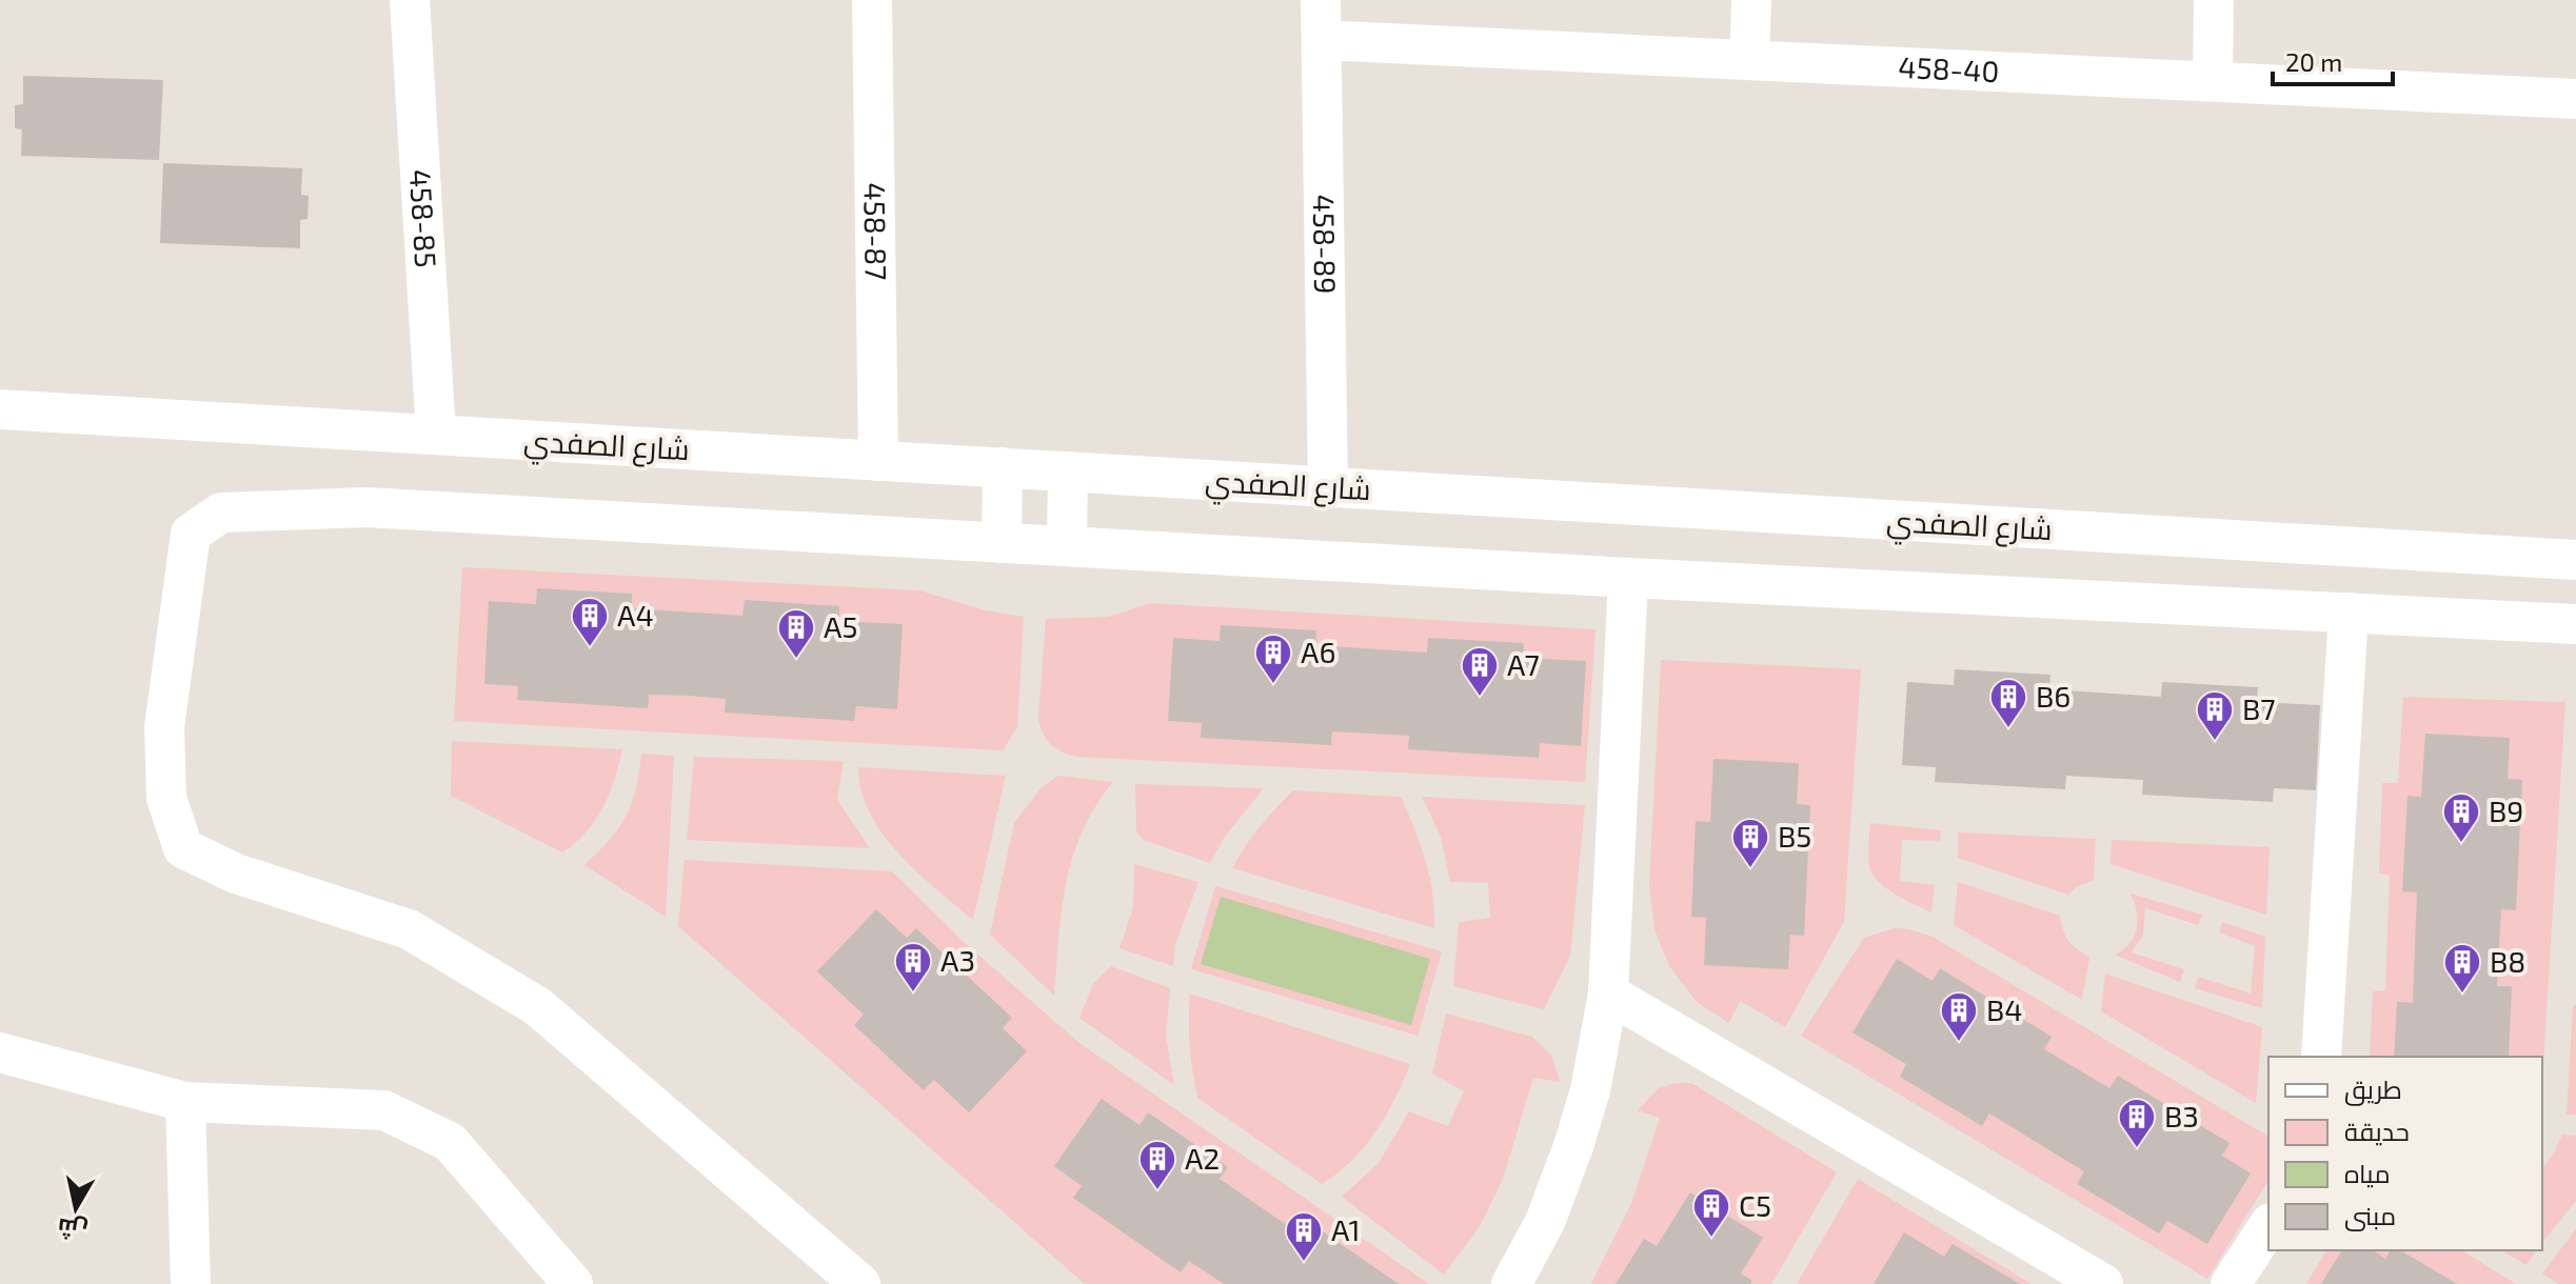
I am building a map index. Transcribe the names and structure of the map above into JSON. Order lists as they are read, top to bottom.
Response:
{
  "streets": {
    "street": [
      "458-40",
      "458-85",
      "458-87",
      "458-89",
      "شارع الصفدي"
    ]
  },
  "crossings": [
    ["458-40", "458-89"],
    ["458-85", "شارع الصفدي"],
    ["458-87", "شارع الصفدي"],
    ["458-89", "شارع الصفدي"]
  ],
  "places": {
    "building": [
      "A4",
      "A5",
      "A6",
      "A7",
      "B6",
      "B7",
      "B9",
      "B5",
      "A3",
      "B8",
      "B4",
      "B3",
      "A2",
      "C5",
      "A1"
    ]
  },
  "legend": [
    "طريق",
    "حديقة",
    "مياه",
    "مبنى"
  ],
  "scale_bar": "20 m",
  "north": "bottom"
}
